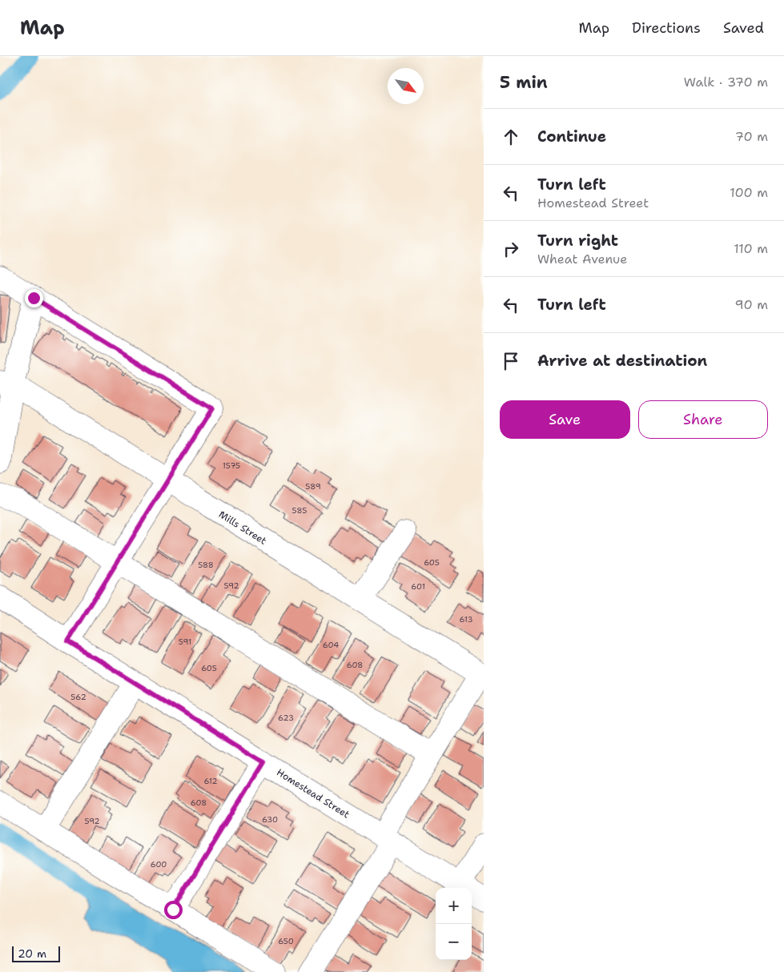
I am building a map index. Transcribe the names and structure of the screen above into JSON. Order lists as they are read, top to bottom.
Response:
{
  "streets": {
    "street": ["Mills Street", "Homestead Street"]
  },
  "house_numbers": [
    "1575",
    "589",
    "585",
    "605",
    "588",
    "592",
    "601",
    "613",
    "591",
    "604",
    "608",
    "605",
    "562",
    "623",
    "612",
    "608",
    "630",
    "592",
    "600",
    "650"
  ],
  "scale_bar": "20 m",
  "north": "bottom right",
  "page": {
    "header": "Map",
    "nav": ["Map", "Directions", "Saved"],
    "heading": ["5 min", "Walk · 370 m"],
    "list": [
      ["Continue", "70 m"],
      ["Turn left", "Homestead Street", "100 m"],
      ["Turn right", "Wheat Avenue", "110 m"],
      ["Turn left", "90 m"],
      "Arrive at destination"
    ],
    "buttons": ["Save", "Share"],
    "map_buttons": ["+", "−"],
    "scale": "20 m"
  }
}
